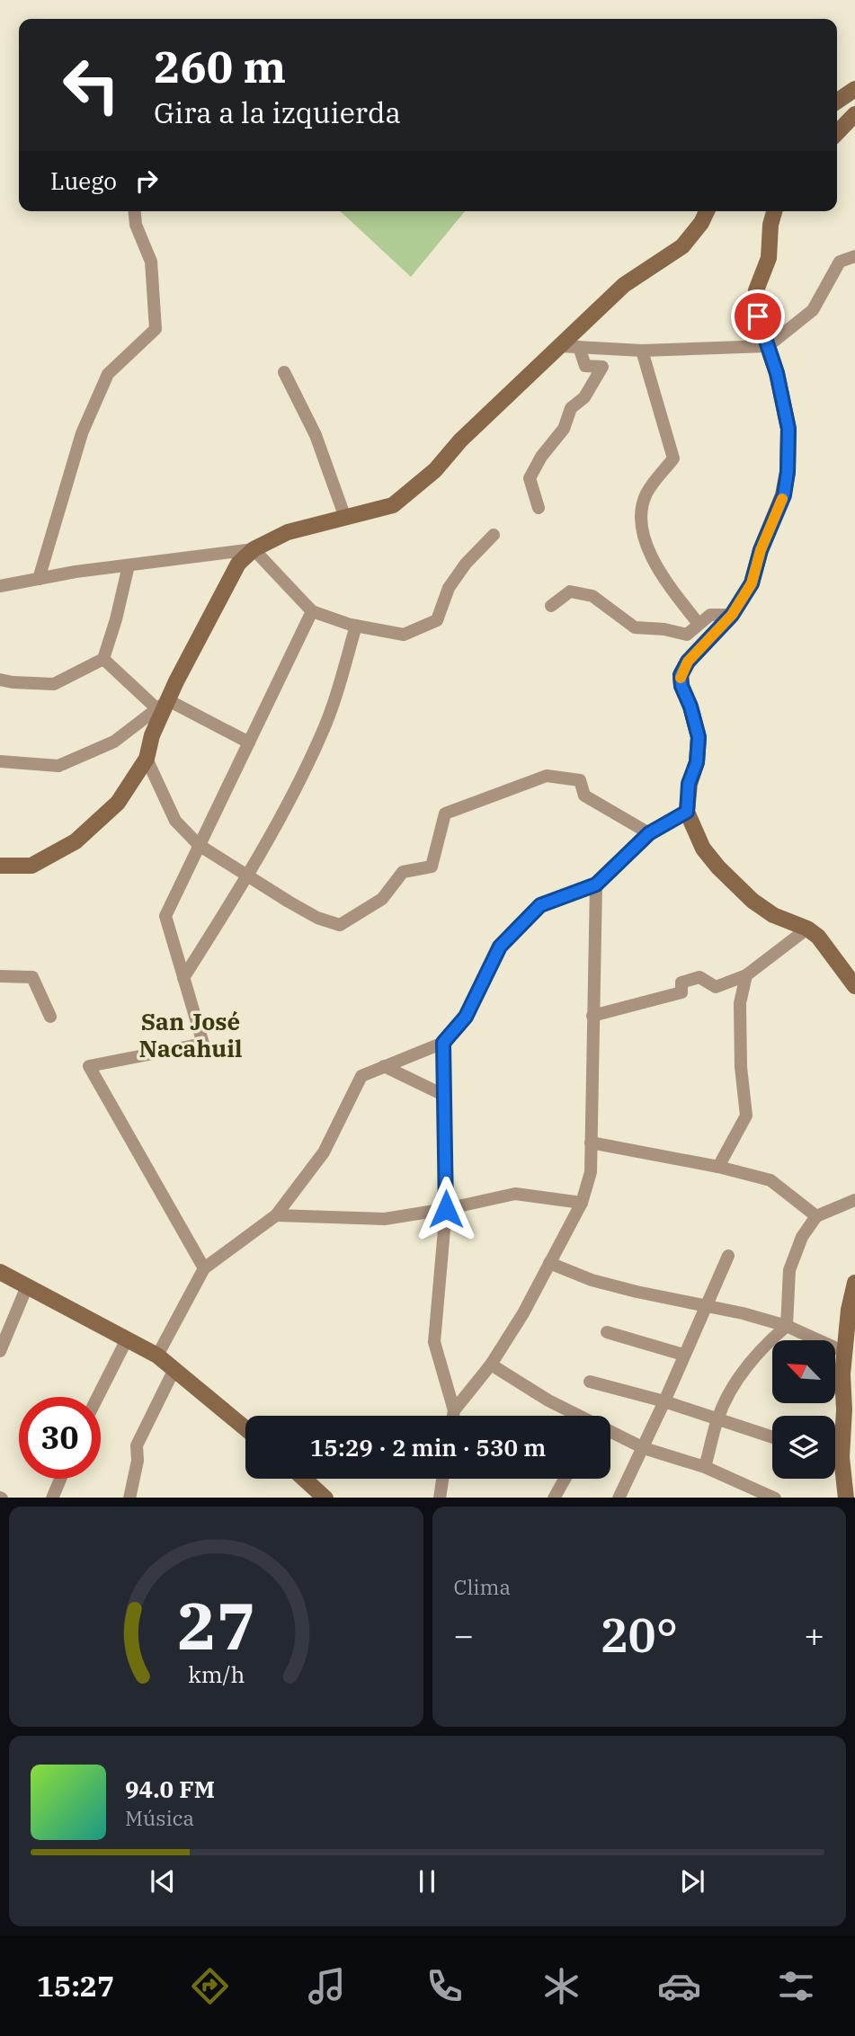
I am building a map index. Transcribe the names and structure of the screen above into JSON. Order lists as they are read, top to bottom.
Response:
{
  "districts": ["San José Nacahuil"],
  "north": "top left",
  "page": {
    "turn": ["260 m", "Gira a la izquierda"],
    "then": "Luego",
    "limit": "30",
    "trip": "15:29 · 2 min · 530 m",
    "tile": "Clima",
    "heat": ["−", "20°", "+"],
    "song": ["94.0 FM", "Música"],
    "tabs": "15:27",
    "gauge": ["27", "km/h"]
  }
}
